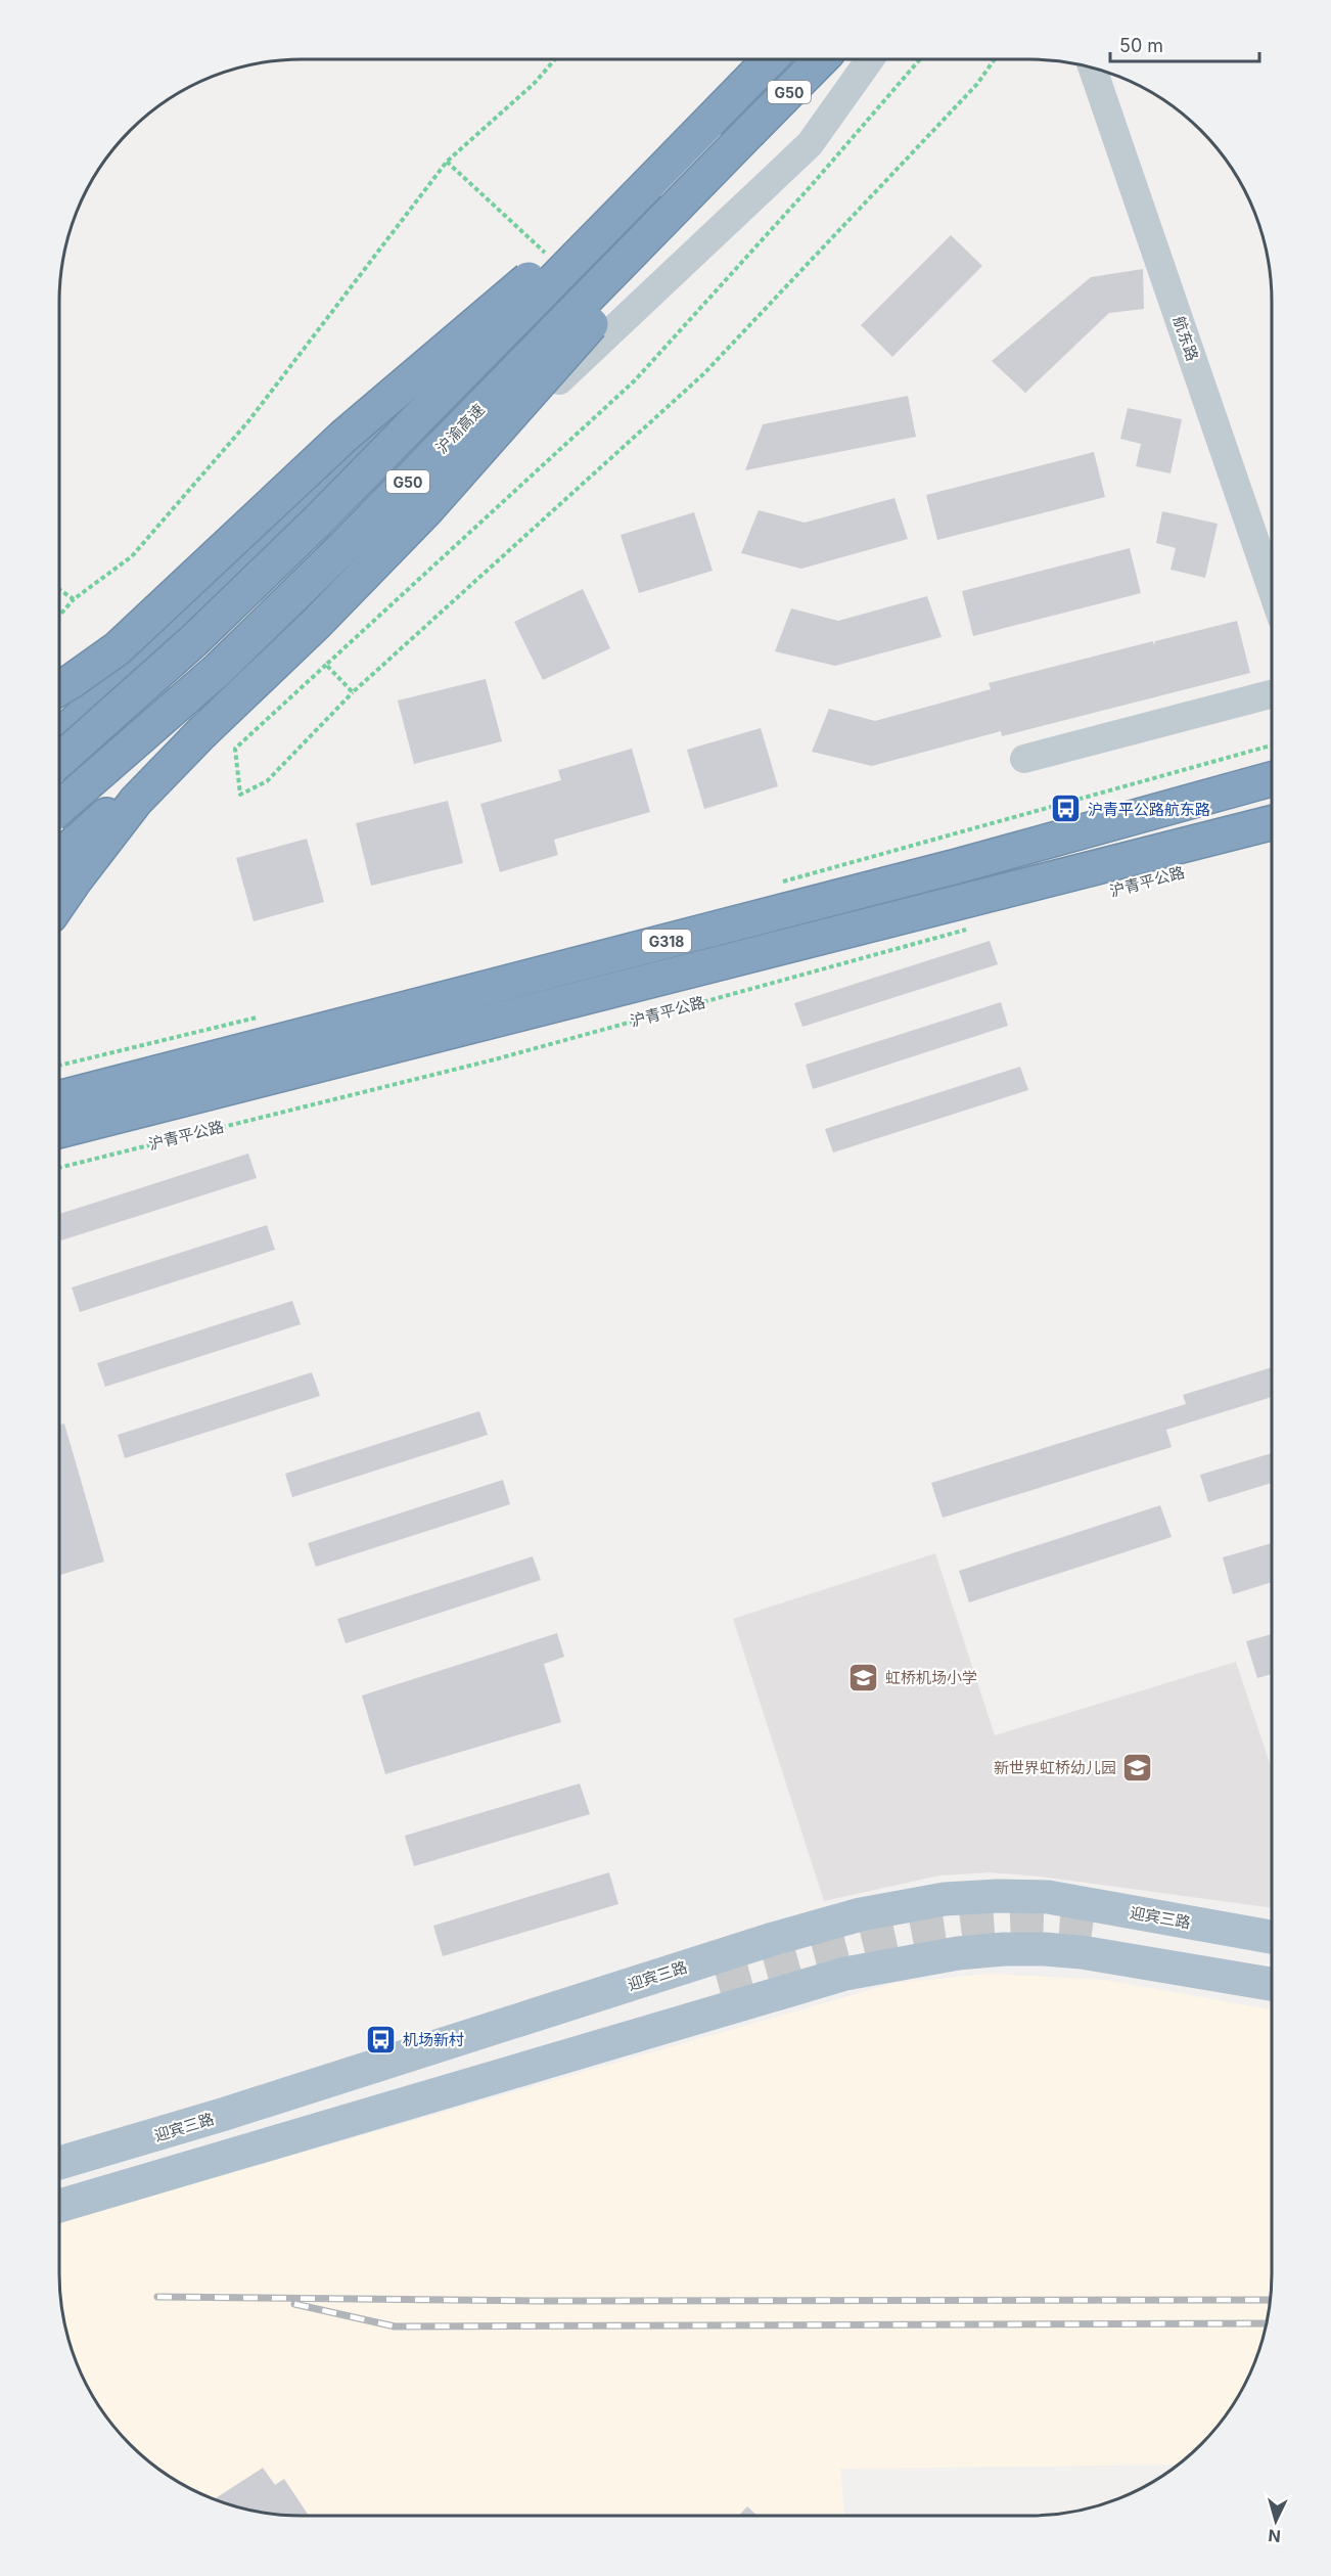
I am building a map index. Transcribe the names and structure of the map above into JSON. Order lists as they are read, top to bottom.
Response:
{
  "streets": {
    "highway": [
      "G50",
      "沪渝高速",
      "沪青平公路",
      "G318"
    ],
    "main road": ["迎宾三路"],
    "street": ["航东路"]
  },
  "places": {
    "bus stop": ["沪青平公路航东路", "机场新村"],
    "school or university": ["虹桥机场小学", "新世界虹桥幼儿园"]
  },
  "scale_bar": "50 m",
  "north": "bottom"
}
